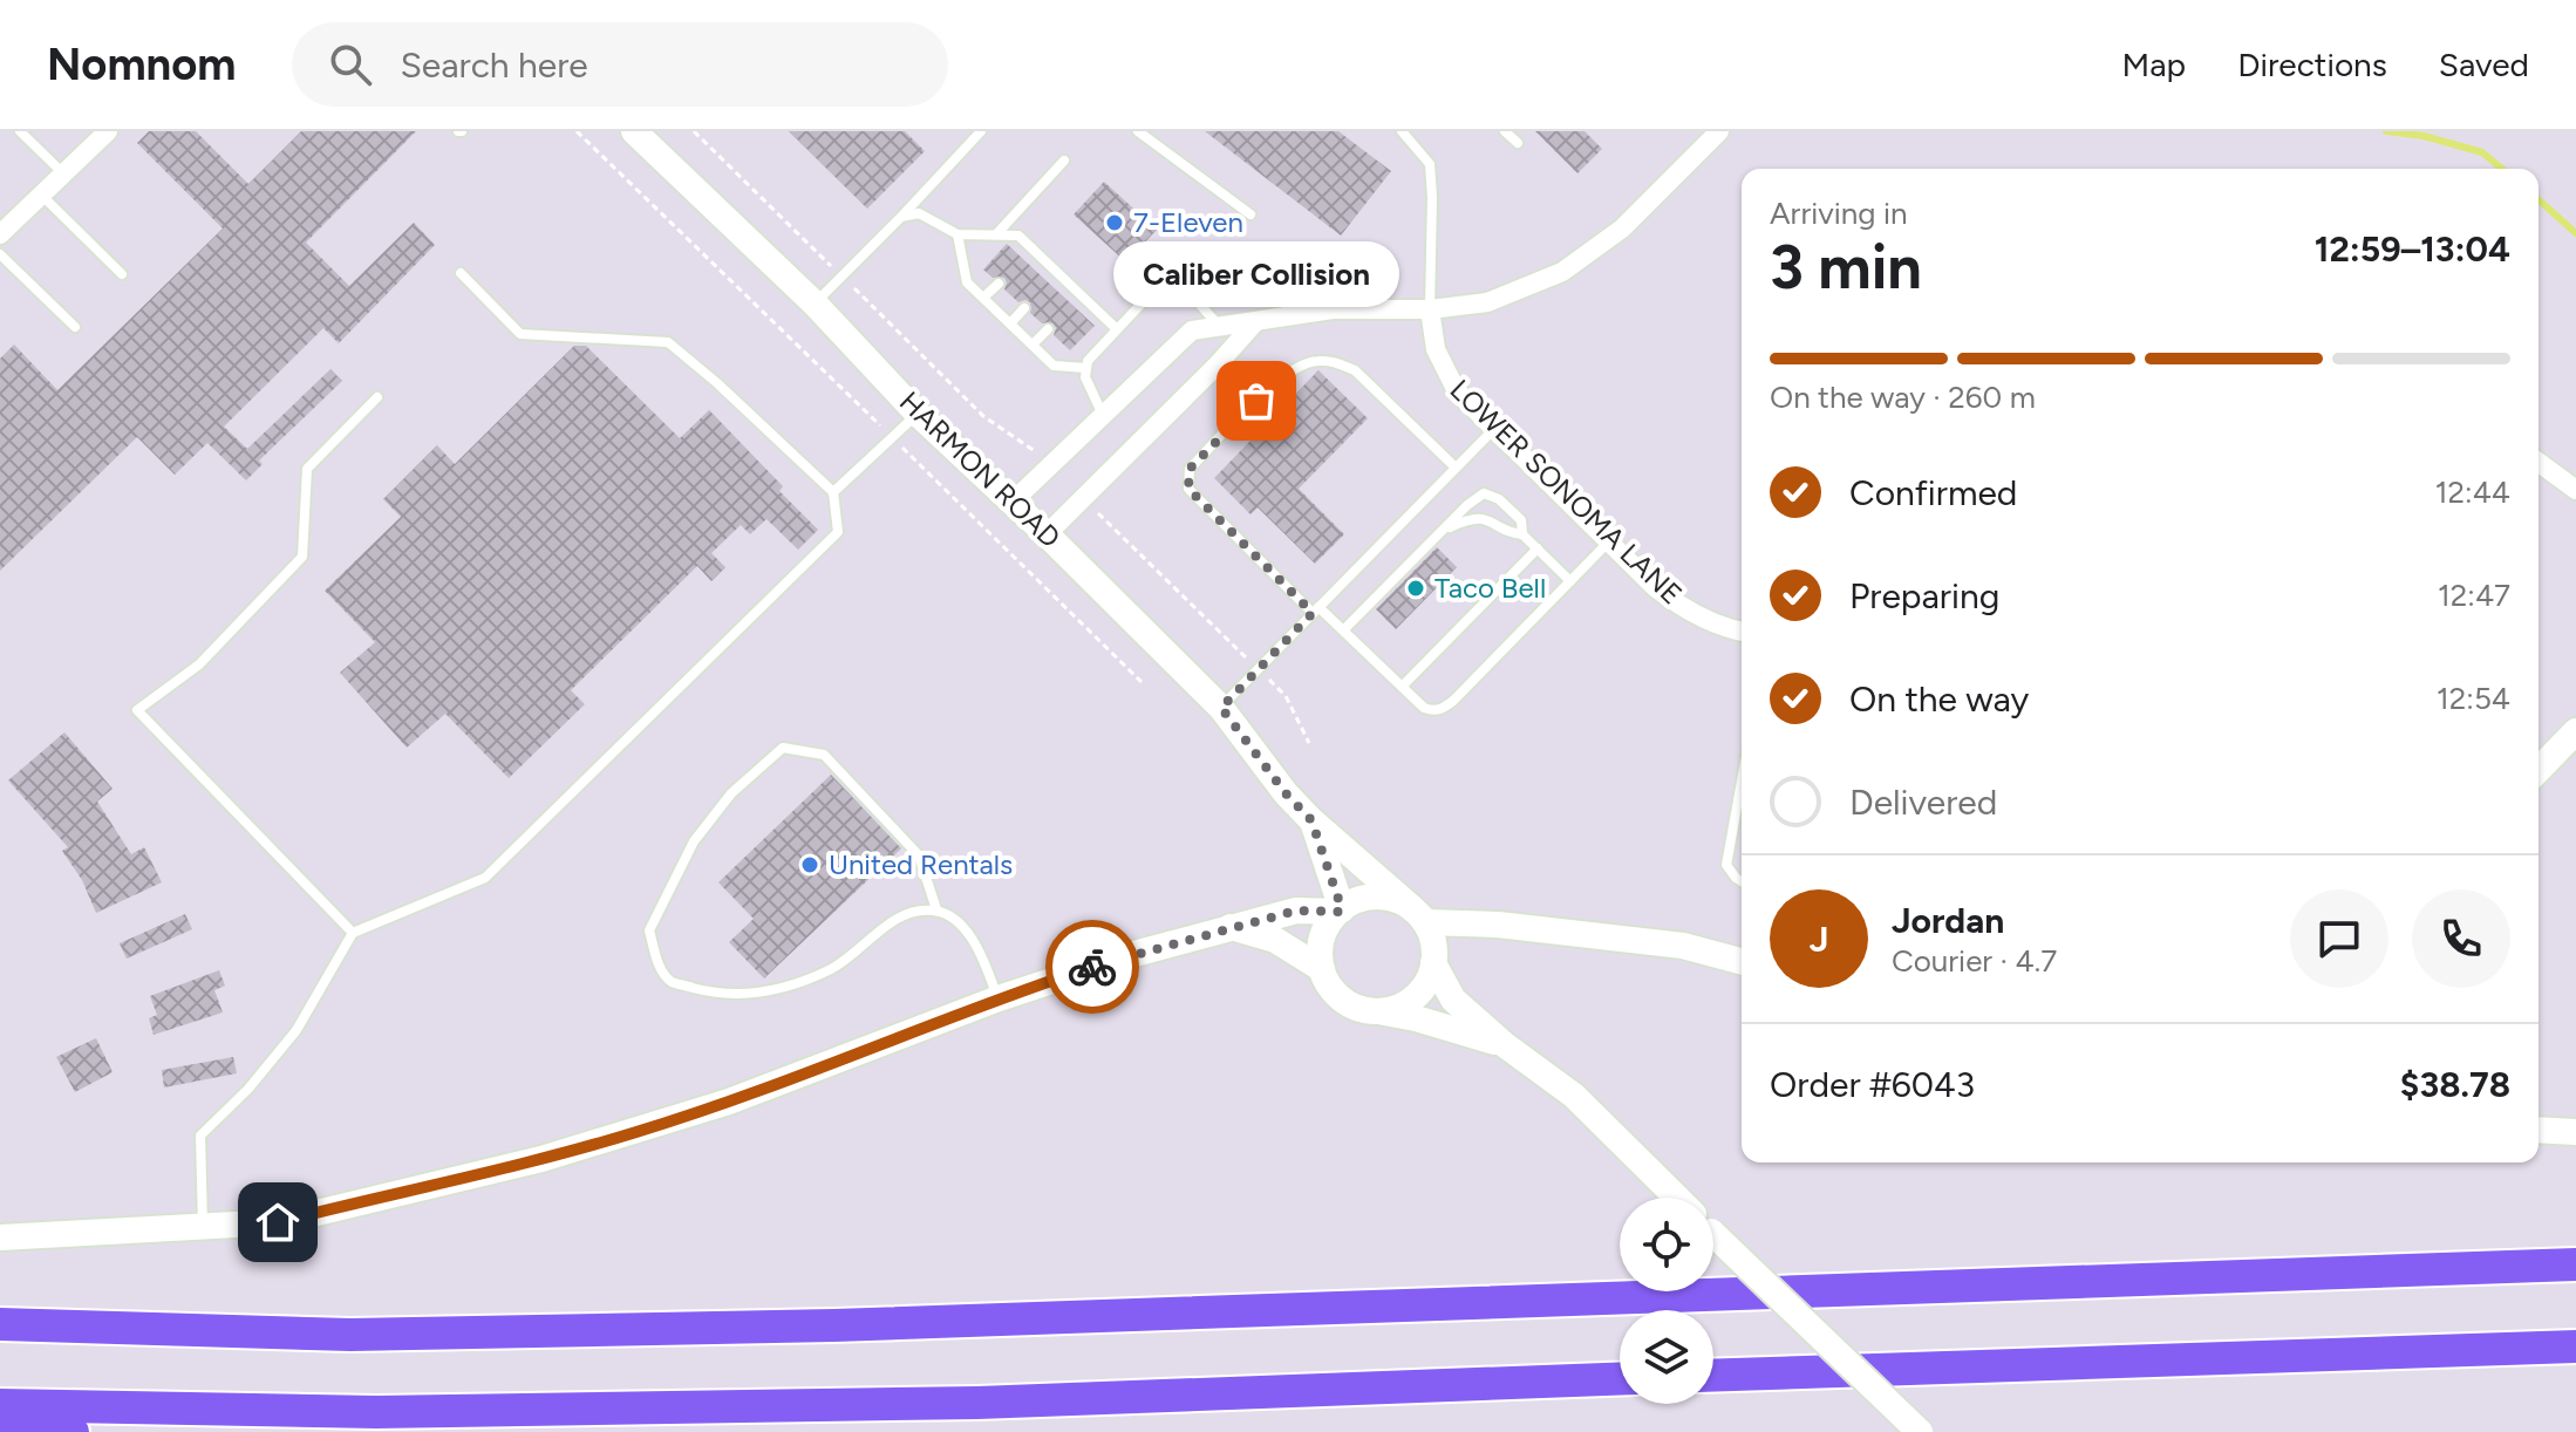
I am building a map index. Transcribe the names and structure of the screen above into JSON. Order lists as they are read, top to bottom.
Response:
{
  "streets": {
    "main road": ["HARMON ROAD"],
    "street": ["LOWER SONOMA LANE"]
  },
  "places": [
    "7-Eleven",
    "Caliber Collision",
    "Taco Bell",
    "United Rentals"
  ],
  "page": {
    "header": "Nomnom",
    "search": "Search here",
    "nav": ["Map", "Directions", "Saved"],
    "heading": ["3 min", "Arriving in", "12:59–13:04"],
    "panel": [
      "Jordan",
      "Courier · 4.7",
      "Order #6043",
      "$38.78"
    ],
    "bubble": "Caliber Collision",
    "bar": "On the way · 260 m",
    "list": [
      ["Confirmed", "12:44"],
      ["Preparing", "12:47"],
      ["On the way", "12:54"],
      "Delivered"
    ],
    "round": "J"
  }
}
